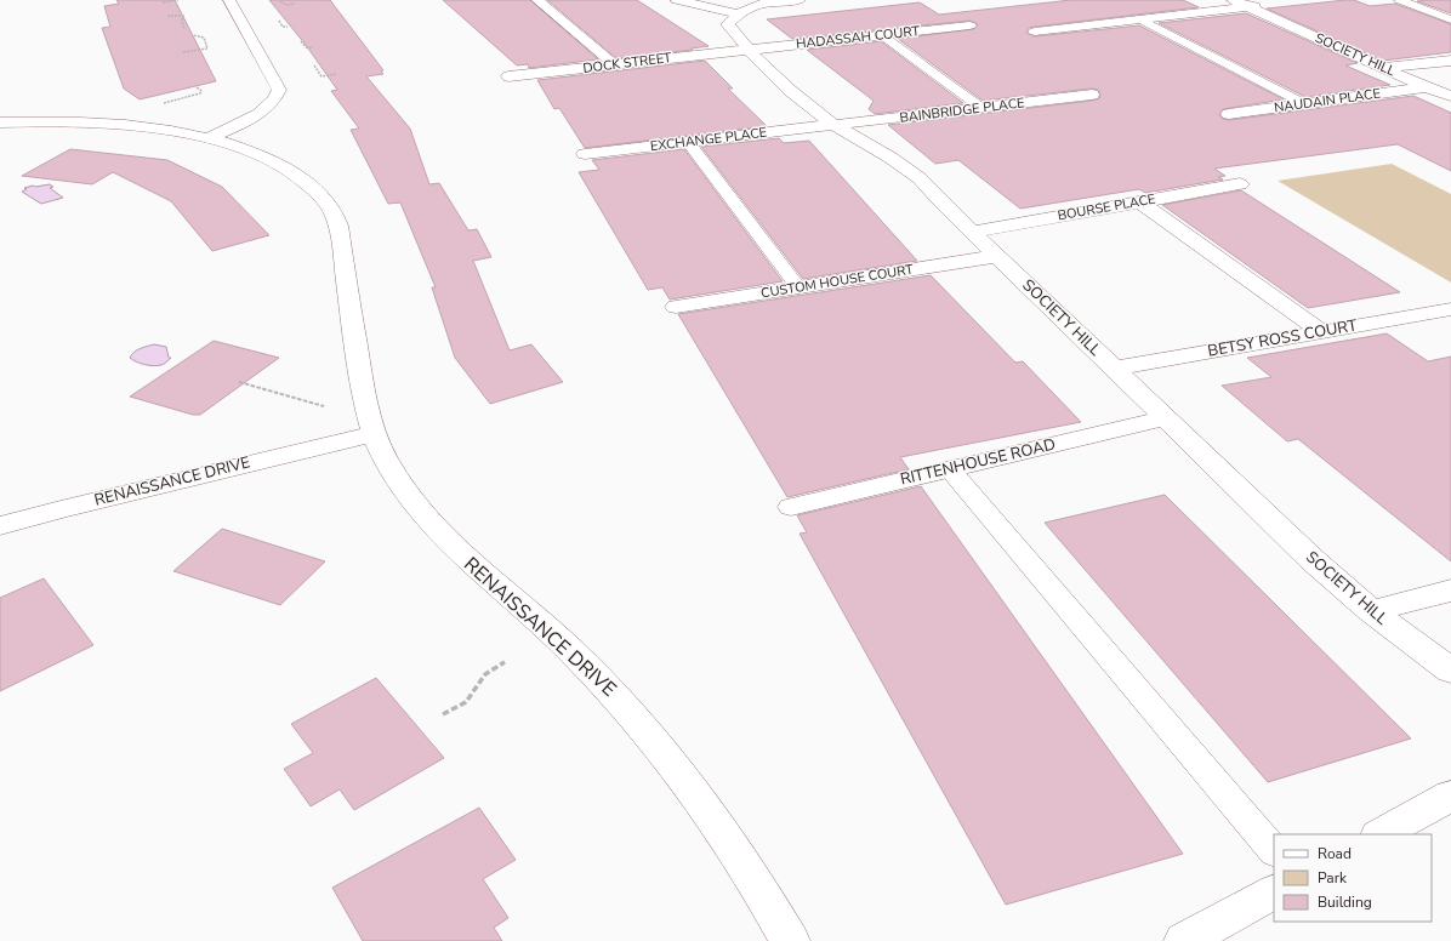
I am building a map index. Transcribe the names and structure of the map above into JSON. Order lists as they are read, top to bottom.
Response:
{
  "streets": {
    "street": [
      "HADASSAH COURT",
      "SOCIETY HILL",
      "DOCK STREET",
      "NAUDAIN PLACE",
      "BAINBRIDGE PLACE",
      "EXCHANGE PLACE",
      "BOURSE PLACE",
      "CUSTOM HOUSE COURT",
      "BETSY ROSS COURT",
      "RITTENHOUSE ROAD",
      "RENAISSANCE DRIVE"
    ]
  },
  "crossings": [
    ["HADASSAH COURT", "SOCIETY HILL"],
    ["HADASSAH COURT", "DOCK STREET"],
    ["SOCIETY HILL", "DOCK STREET"],
    ["SOCIETY HILL", "NAUDAIN PLACE"],
    ["SOCIETY HILL", "BAINBRIDGE PLACE"],
    ["SOCIETY HILL", "EXCHANGE PLACE"],
    ["SOCIETY HILL", "BOURSE PLACE"],
    ["SOCIETY HILL", "CUSTOM HOUSE COURT"],
    ["SOCIETY HILL", "BETSY ROSS COURT"],
    ["SOCIETY HILL", "RITTENHOUSE ROAD"],
    ["BAINBRIDGE PLACE", "EXCHANGE PLACE"]
  ],
  "legend": ["Road", "Park", "Building"]
}
